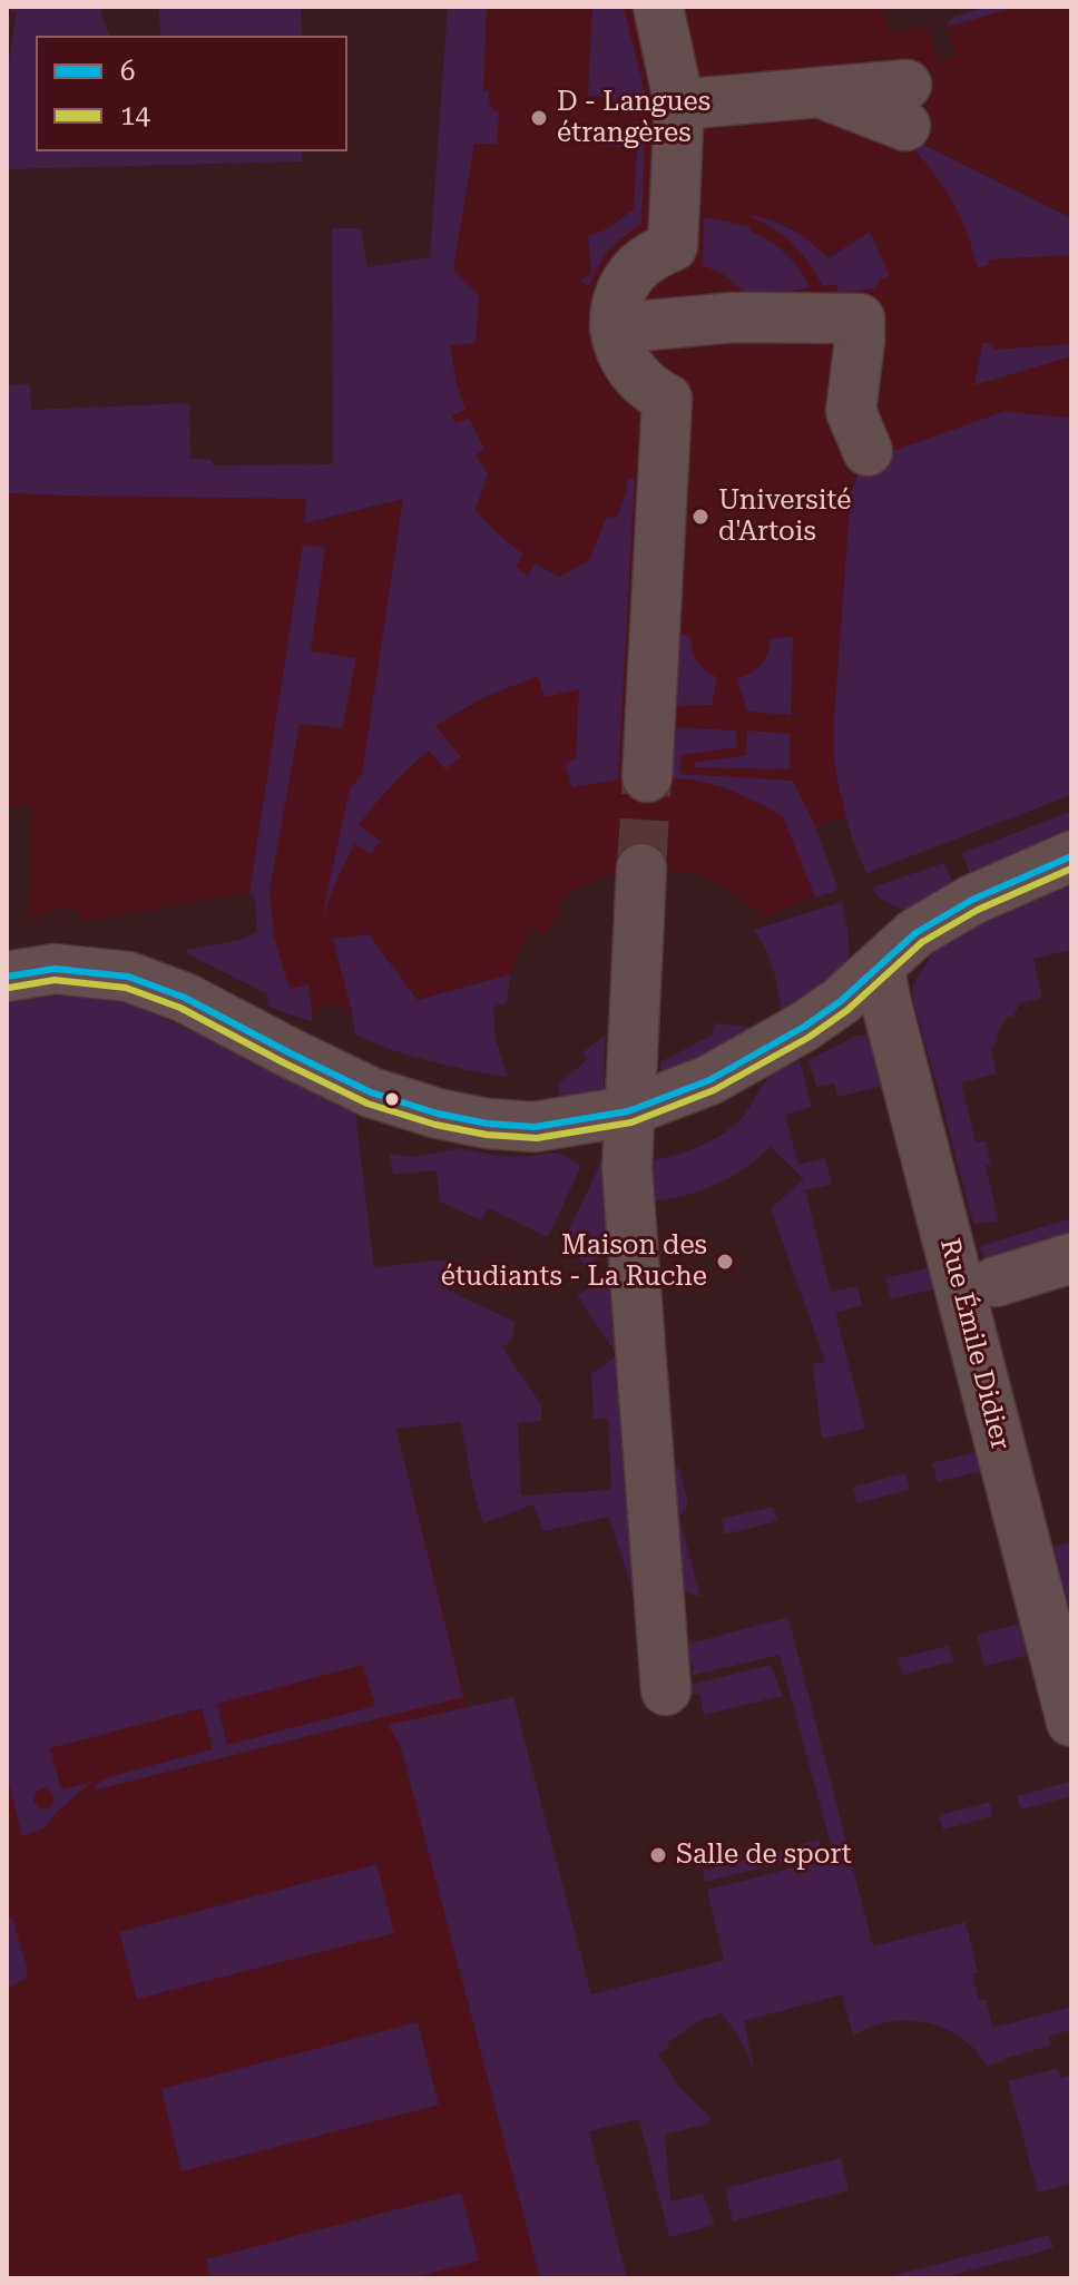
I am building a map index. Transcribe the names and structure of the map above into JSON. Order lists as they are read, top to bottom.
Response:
{
  "streets": {
    "street": ["Rue Émile Didier"]
  },
  "places": [
    "D - Langues étrangères",
    "Université d'Artois",
    "Maison des étudiants - La Ruche",
    "Salle de sport"
  ],
  "lines": ["transit line 6", "transit line 14"],
  "legend": ["6", "14"]
}
